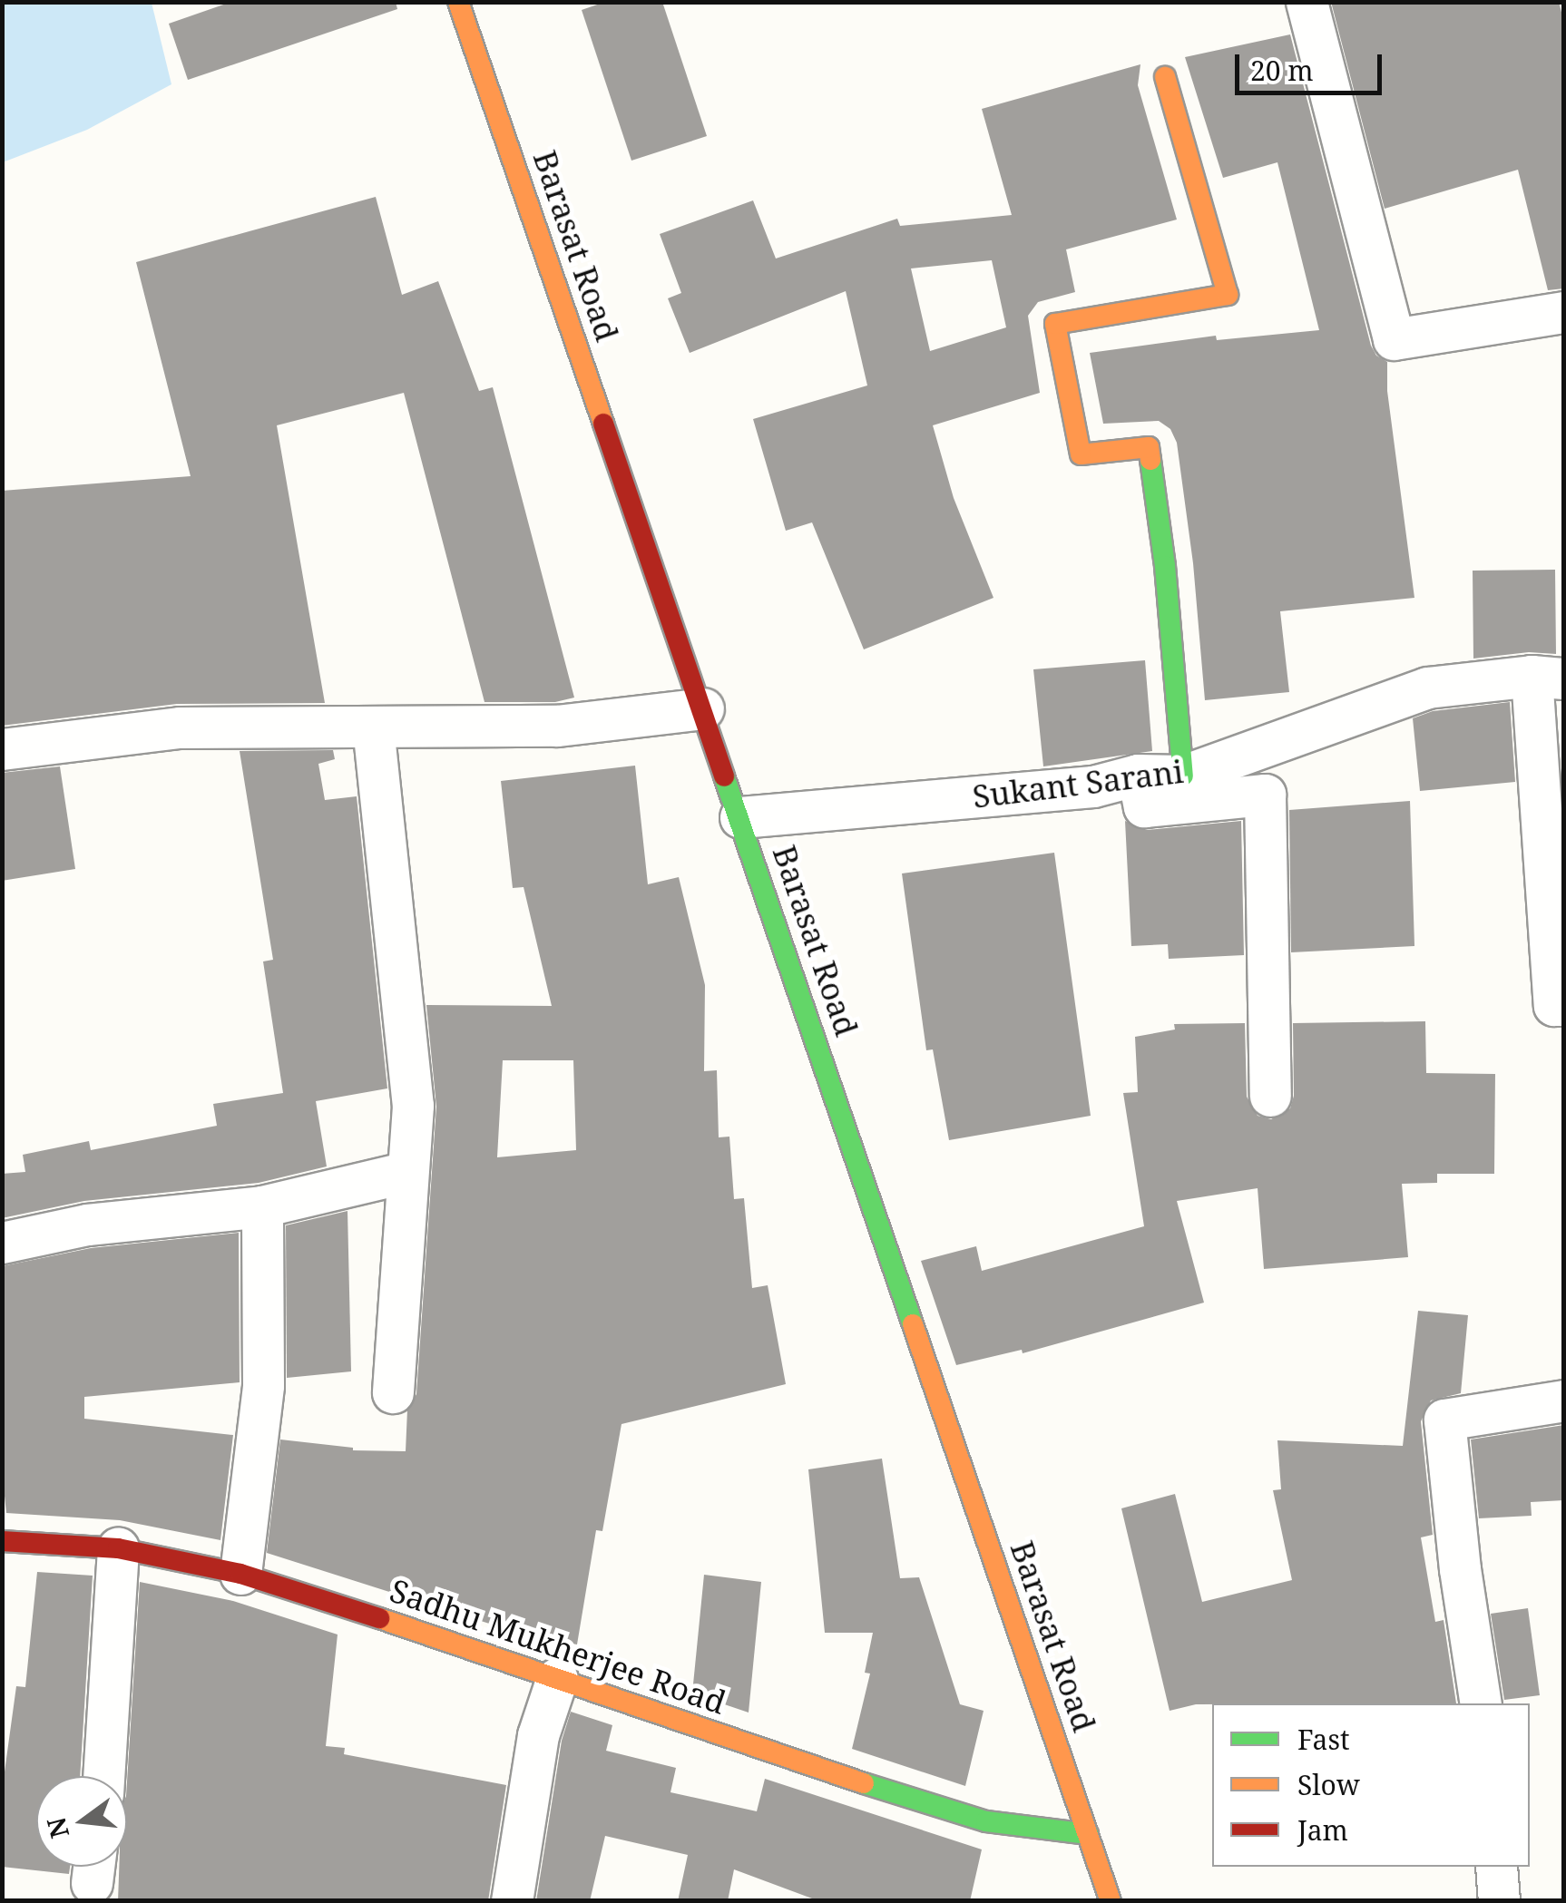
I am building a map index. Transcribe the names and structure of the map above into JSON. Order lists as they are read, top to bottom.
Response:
{
  "streets": {
    "street": ["Barasat Road", "Sukant Sarani", "Sadhu Mukherjee Road"]
  },
  "crossings": [
    ["Barasat Road", "Sukant Sarani"],
    ["Barasat Road", "Sadhu Mukherjee Road"]
  ],
  "legend": ["Fast", "Slow", "Jam"],
  "scale_bar": "20 m",
  "north": "left"
}
